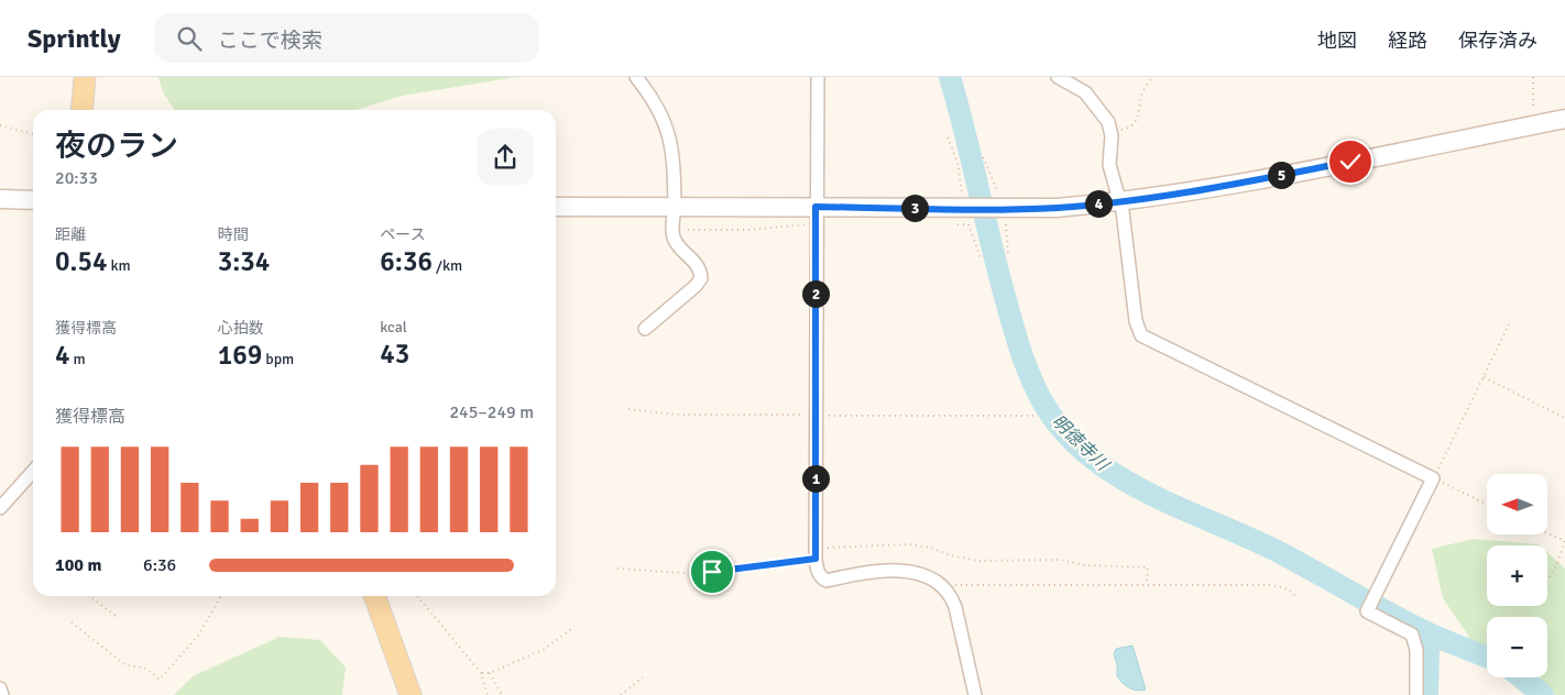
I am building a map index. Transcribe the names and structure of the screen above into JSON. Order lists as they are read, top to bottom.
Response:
{
  "water": ["明徳寺川"],
  "north": "left",
  "page": {
    "header": "Sprintly",
    "search": "ここで検索",
    "nav": ["地図", "経路", "保存済み"],
    "heading": ["夜のラン", "20:33"],
    "pins": [
      "5",
      "4",
      "3",
      "2",
      "1"
    ],
    "stats": [
      ["距離", "0.54 km"],
      ["時間", "3:34"],
      ["ペース", "6:36 /km"],
      ["獲得標高", "4 m"],
      ["心拍数", "169 bpm"],
      ["kcal", "43"]
    ],
    "chart": ["獲得標高", "245–249 m"],
    "map_buttons": ["+", "−"],
    "list": [
      {
        "name": "100 m",
        "note": "6:36"
      }
    ]
  }
}
